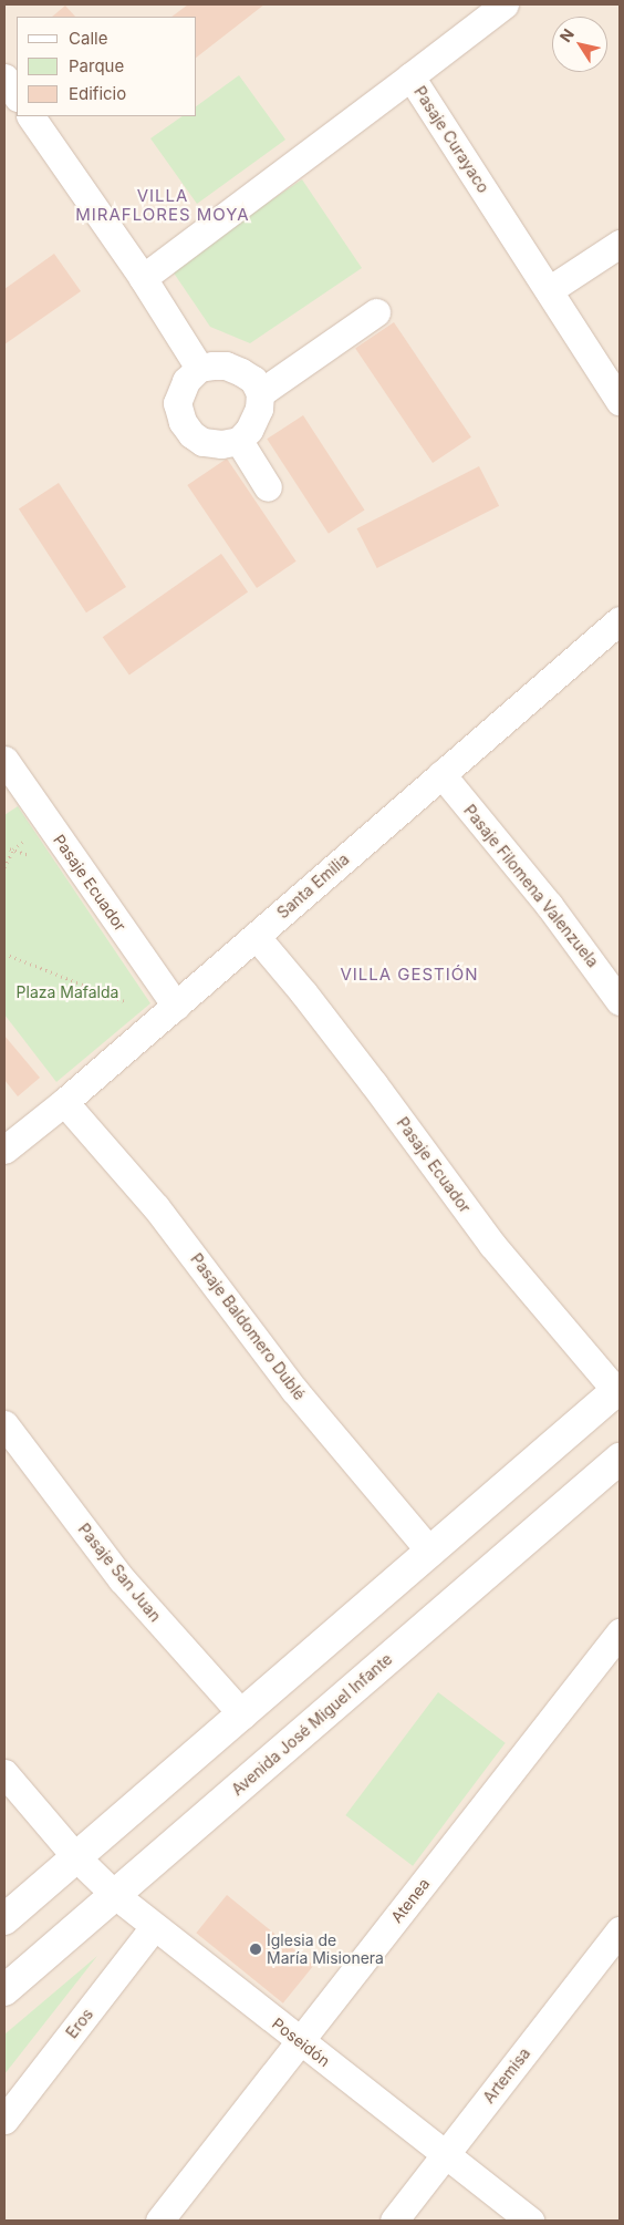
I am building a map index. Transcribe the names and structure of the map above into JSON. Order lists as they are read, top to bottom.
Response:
{
  "streets": {
    "main road": ["Avenida José Miguel Infante"],
    "street": [
      "Pasaje Curayaco",
      "Pasaje Ecuador",
      "Santa Emilia",
      "Pasaje Filomena Valenzuela",
      "Pasaje Baldomero Dublé",
      "Pasaje San Juan",
      "Atenea",
      "Eros",
      "Poseidón",
      "Artemisa"
    ]
  },
  "crossings": [
    ["Pasaje Ecuador", "Santa Emilia"],
    ["Santa Emilia", "Pasaje Filomena Valenzuela"],
    ["Santa Emilia", "Pasaje Baldomero Dublé"],
    ["Avenida José Miguel Infante", "Poseidón"],
    ["Atenea", "Poseidón"],
    ["Eros", "Poseidón"],
    ["Poseidón", "Artemisa"]
  ],
  "districts": ["VILLA MIRAFLORES MOYA", "VILLA GESTIÓN"],
  "parks": ["Plaza Mafalda"],
  "places": ["Iglesia de María Misionera"],
  "legend": ["Calle", "Parque", "Edificio"],
  "north": "top left"
}
